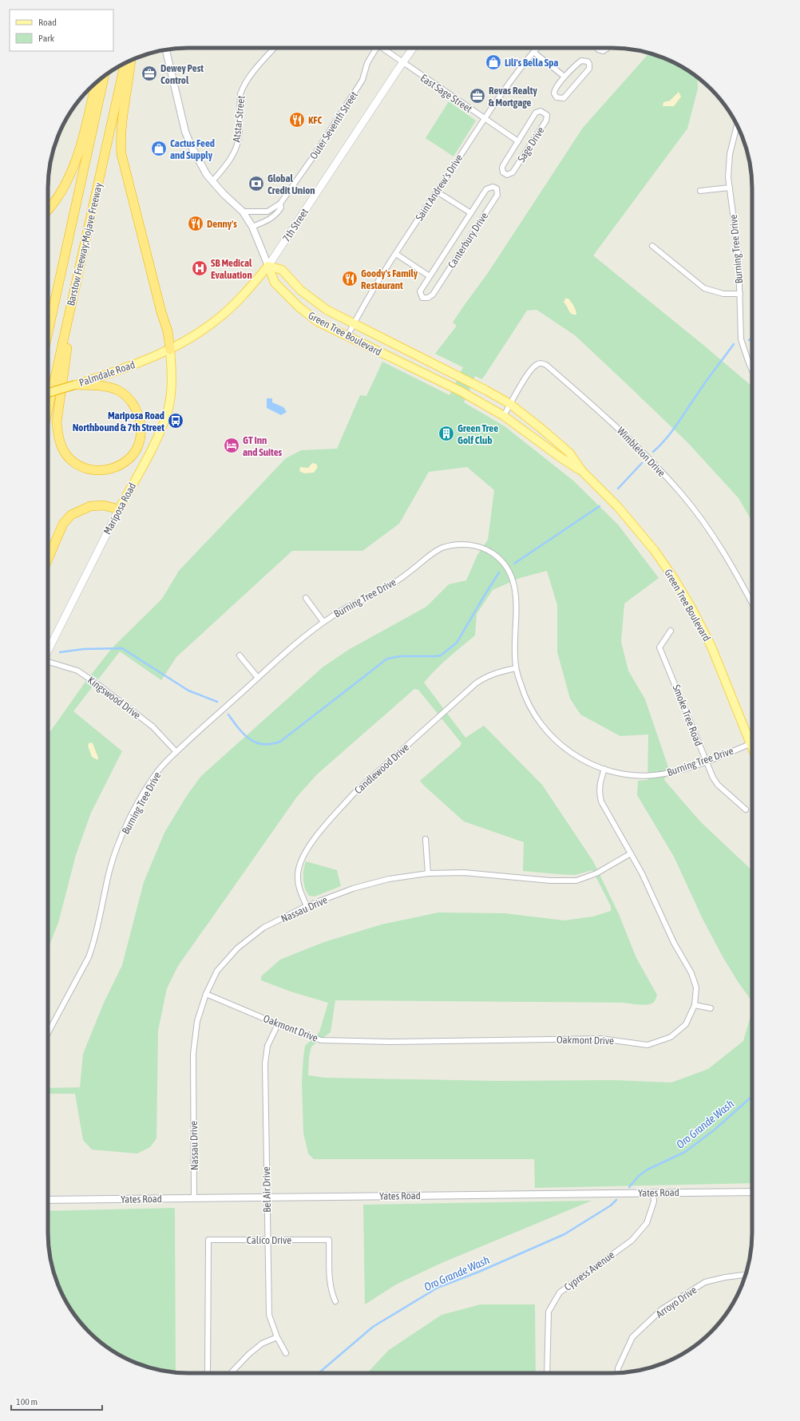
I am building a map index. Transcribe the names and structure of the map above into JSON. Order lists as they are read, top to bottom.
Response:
{
  "streets": {
    "highway": ["Barstow Freeway;Mojave Freeway", "Palmdale Road"],
    "main road": ["7th Street", "Green Tree Boulevard", "Mariposa Road"],
    "street": [
      "East Sage Street",
      "Atstar Street",
      "Outer Seventh Street",
      "Sage Drive",
      "Saint Andrew's Drive",
      "Canterbury Drive",
      "Burning Tree Drive",
      "Wimbleton Drive",
      "Kingswood Drive",
      "Smoke Tree Road",
      "Candlewood Drive",
      "Nassau Drive",
      "Oakmont Drive",
      "Bel Air Drive",
      "Yates Road",
      "Calico Drive",
      "Cypress Avenue",
      "Arroyo Drive"
    ]
  },
  "crossings": [
    ["East Sage Street", "Sage Drive"],
    ["East Sage Street", "Saint Andrew's Drive"],
    ["East Sage Street", "7th Street"],
    ["Saint Andrew's Drive", "Canterbury Drive"],
    ["Saint Andrew's Drive", "Green Tree Boulevard"],
    ["7th Street", "Green Tree Boulevard"],
    ["7th Street", "Palmdale Road"],
    ["7th Street", "Mariposa Road"],
    ["Burning Tree Drive", "Kingswood Drive"],
    ["Burning Tree Drive", "Smoke Tree Road"],
    ["Burning Tree Drive", "Candlewood Drive"],
    ["Burning Tree Drive", "Oakmont Drive"],
    ["Green Tree Boulevard", "Wimbleton Drive"],
    ["Palmdale Road", "Mariposa Road"],
    ["Candlewood Drive", "Nassau Drive"],
    ["Nassau Drive", "Oakmont Drive"],
    ["Nassau Drive", "Yates Road"],
    ["Oakmont Drive", "Bel Air Drive"],
    ["Bel Air Drive", "Yates Road"],
    ["Bel Air Drive", "Calico Drive"],
    ["Yates Road", "Cypress Avenue"]
  ],
  "water": ["Oro Grande Wash"],
  "places": {
    "shop": ["Lili's Bella Spa", "Cactus Feed and Supply"],
    "office": ["Dewey Pest Control", "Revas Realty & Mortgage"],
    "restaurant": ["KFC", "Denny's", "Goody's Family Restaurant"],
    "bank": ["Global Credit Union"],
    "hospital": ["SB Medical Evaluation"],
    "bus stop": ["Mariposa Road Northbound & 7th Street"],
    "building": ["Green Tree Golf Club"],
    "hotel": ["GT Inn and Suites"]
  },
  "legend": ["Road", "Park"],
  "scale_bar": "100 m"
}
